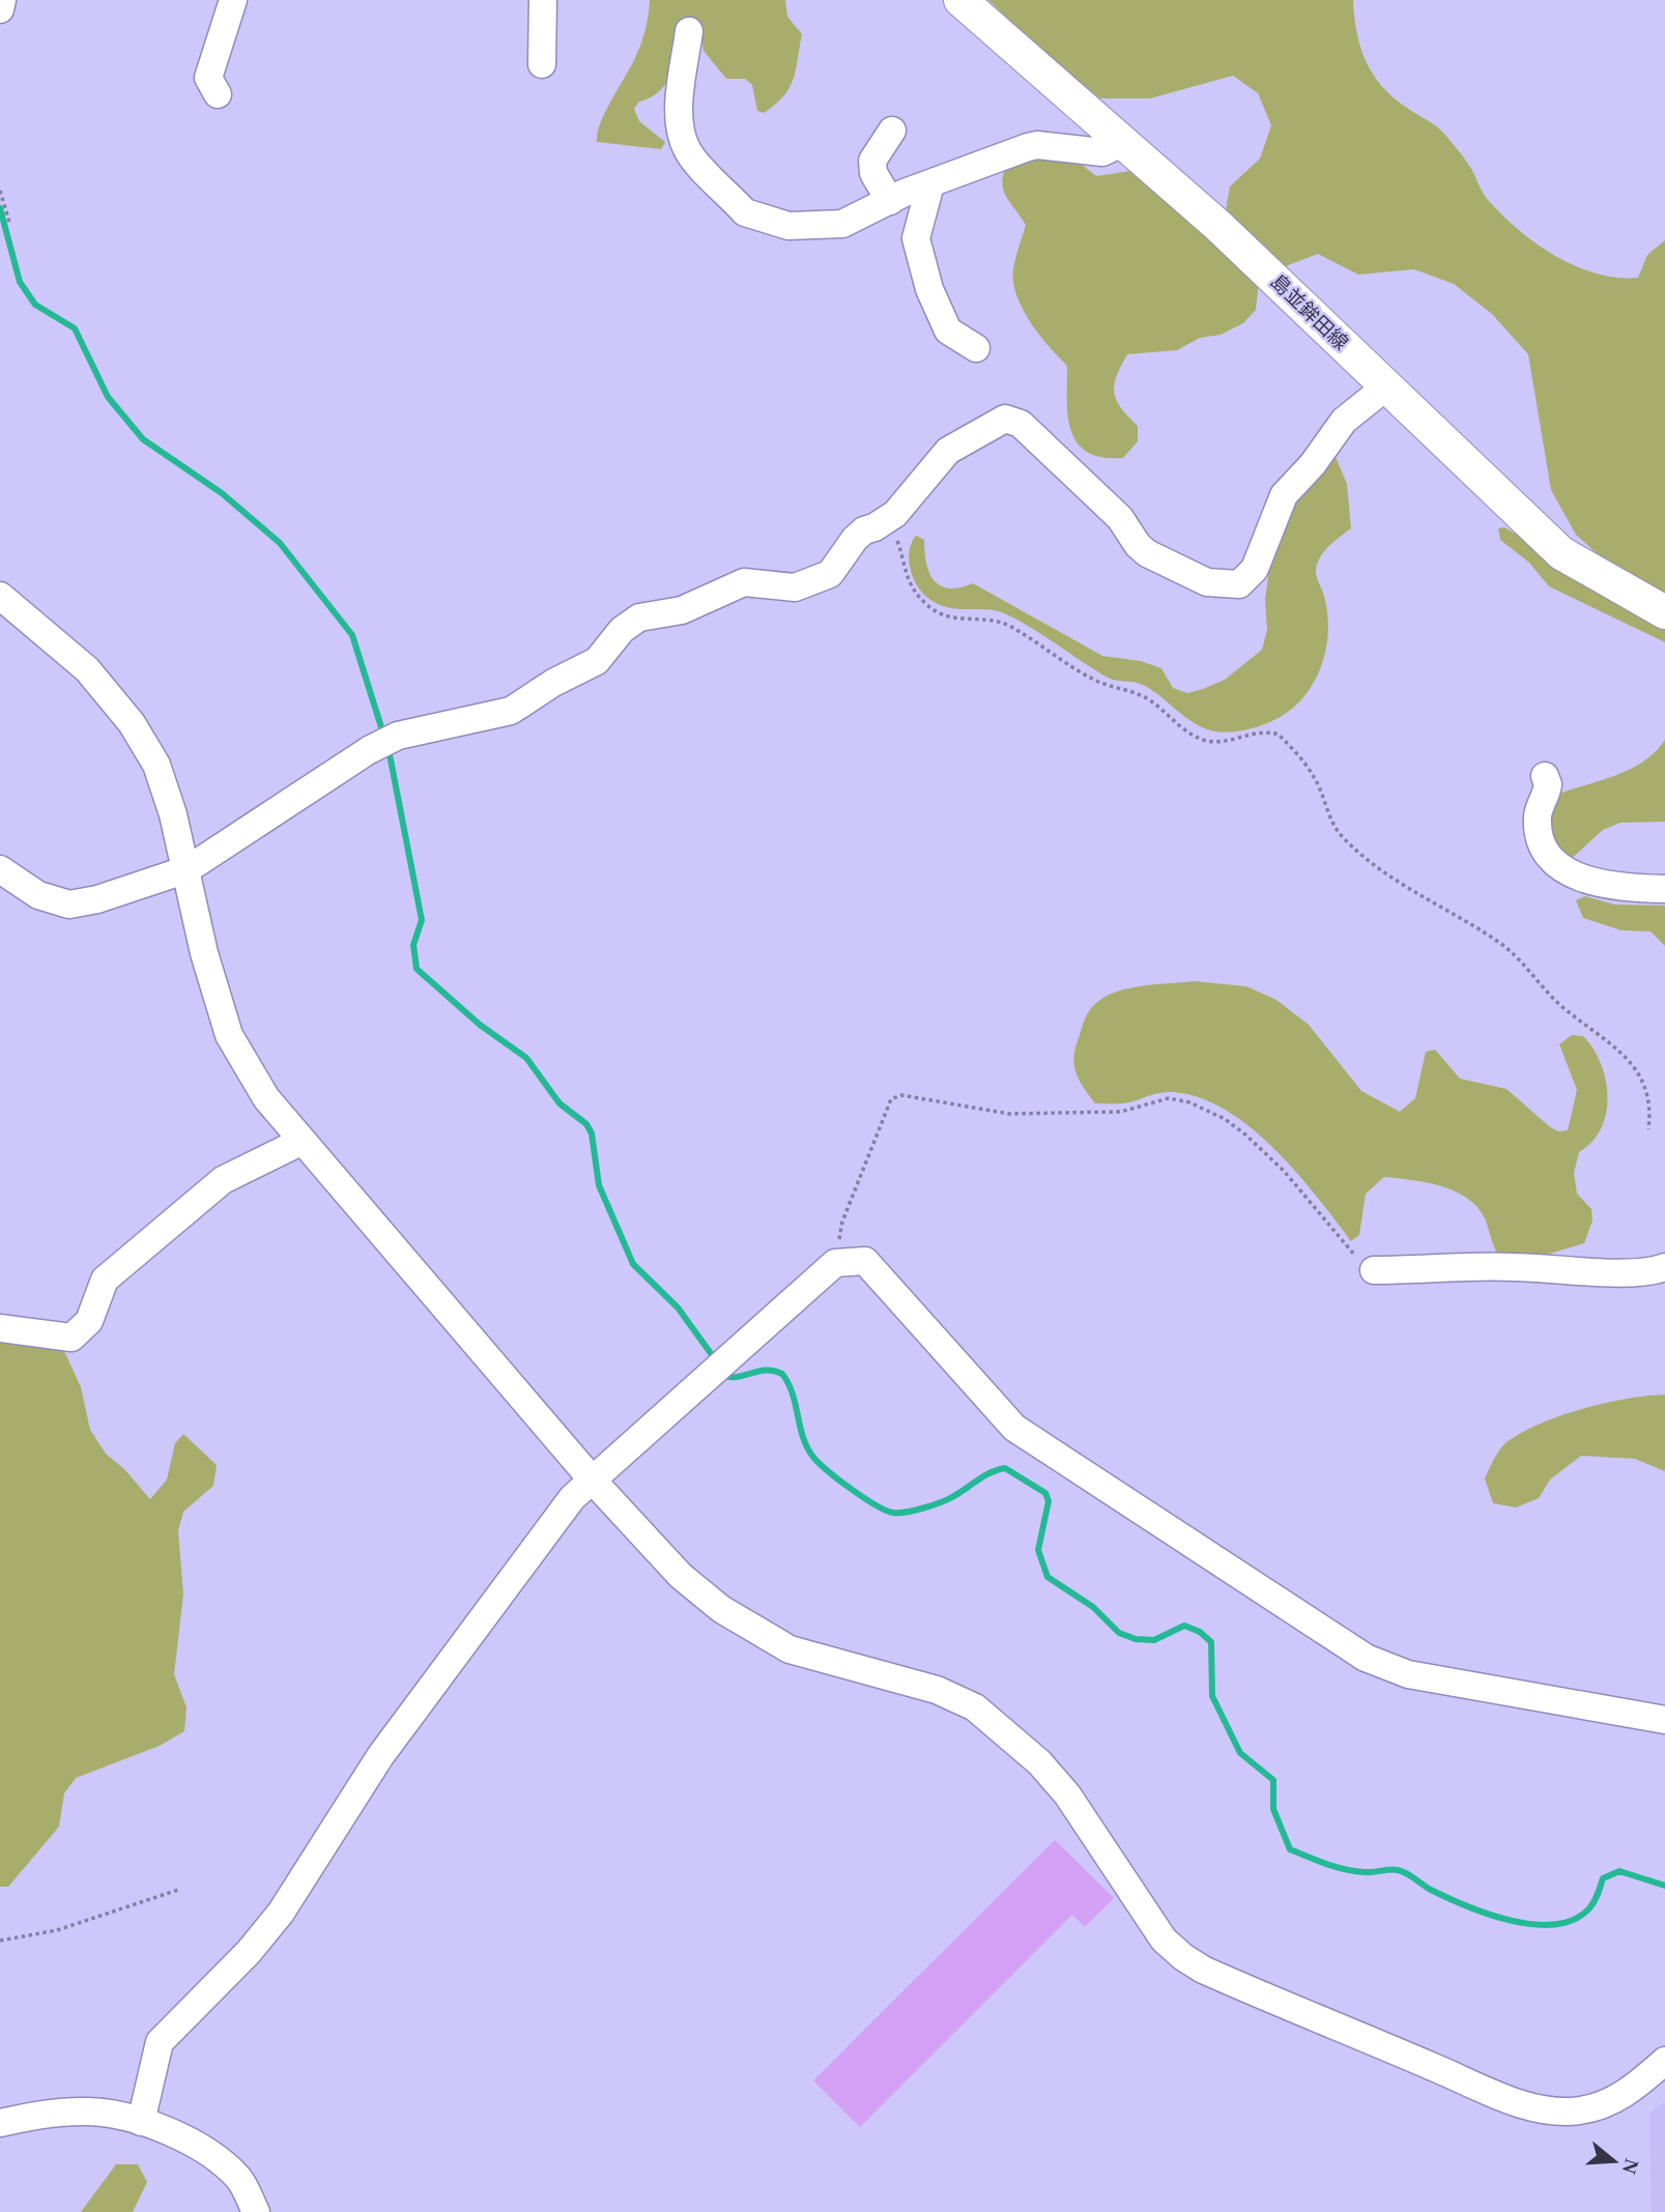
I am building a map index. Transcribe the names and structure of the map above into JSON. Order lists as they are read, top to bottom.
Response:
{
  "streets": {
    "main road": ["島並鉾田線"]
  },
  "north": "right"
}
